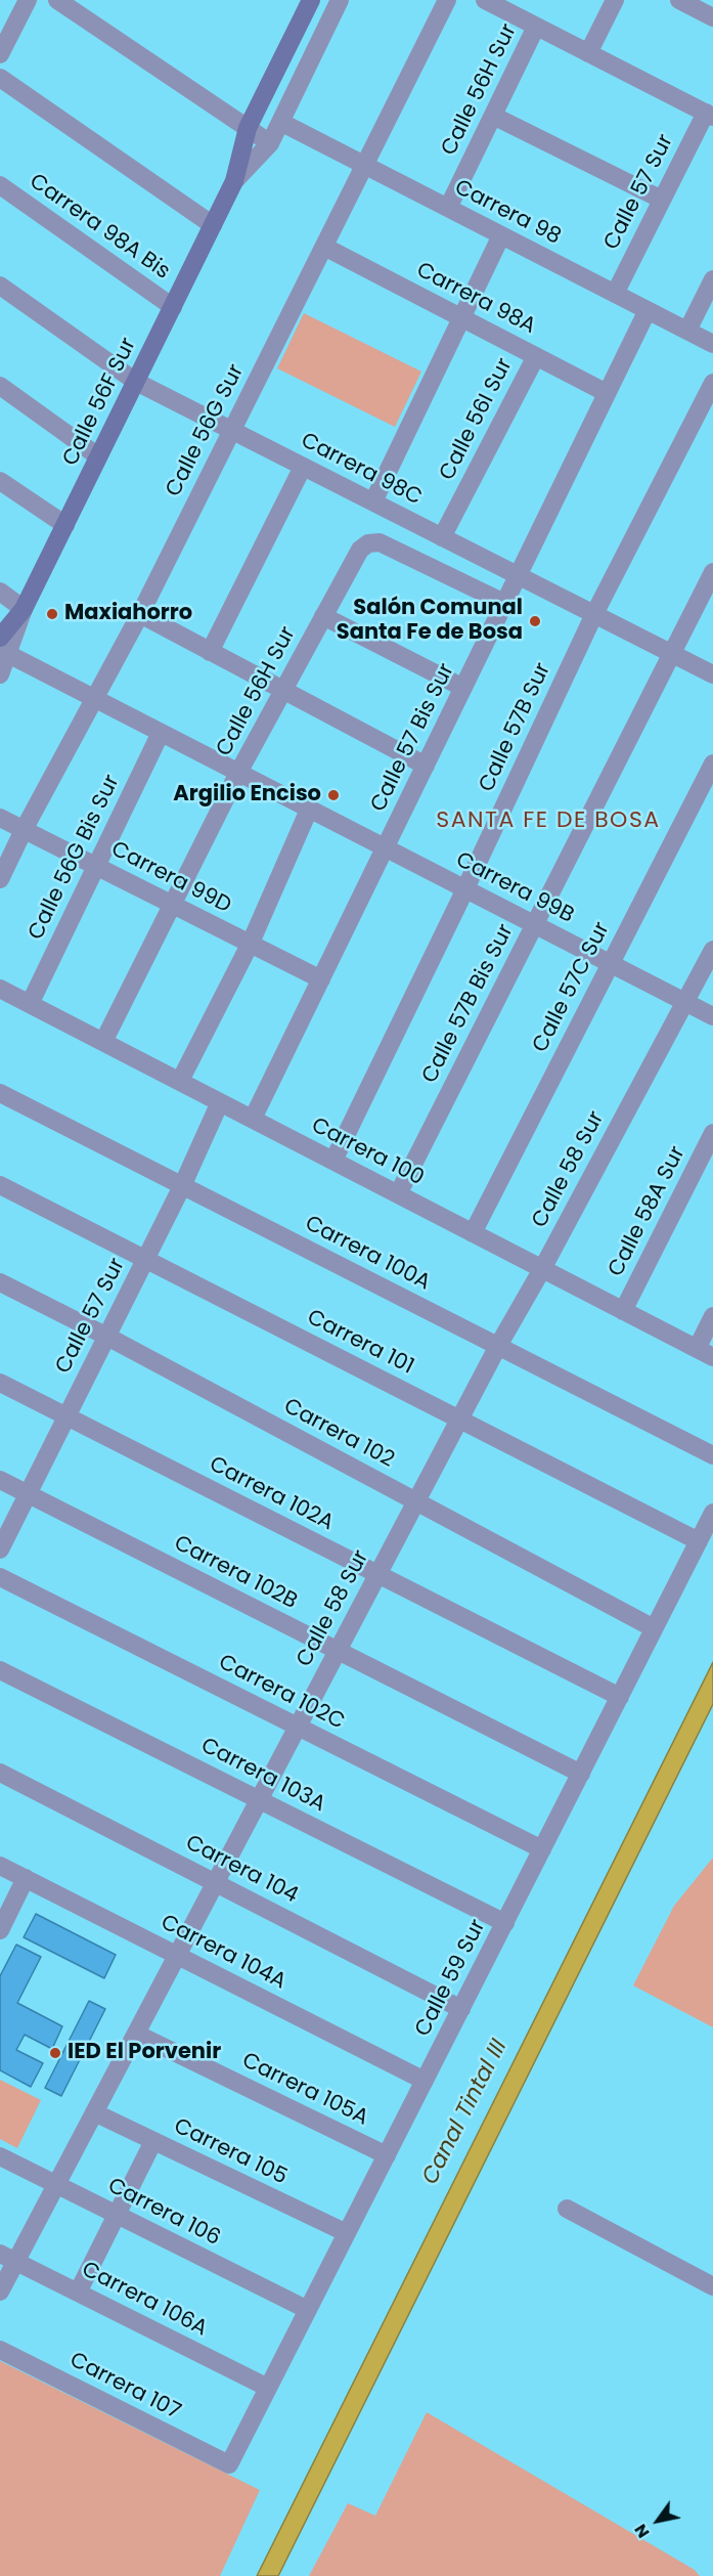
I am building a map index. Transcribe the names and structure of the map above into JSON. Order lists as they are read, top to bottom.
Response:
{
  "streets": {
    "street": [
      "Calle 56H Sur",
      "Calle 57 Sur",
      "Carrera 98",
      "Carrera 98A Bis",
      "Carrera 98A",
      "Calle 56F Sur",
      "Calle 56I Sur",
      "Calle 56G Sur",
      "Carrera 98C",
      "Calle 57B Sur",
      "Calle 57 Bis Sur",
      "Calle 56G Bis Sur",
      "Carrera 99D",
      "Carrera 99B",
      "Calle 57C Sur",
      "Calle 57B Bis Sur",
      "Carrera 100",
      "Calle 58 Sur",
      "Calle 58A Sur",
      "Carrera 100A",
      "Carrera 101",
      "Carrera 102",
      "Carrera 102A",
      "Carrera 102B",
      "Carrera 102C",
      "Carrera 103A",
      "Carrera 104",
      "Carrera 104A",
      "Calle 59 Sur",
      "Carrera 105A",
      "Carrera 105",
      "Carrera 106",
      "Carrera 106A",
      "Carrera 107"
    ]
  },
  "crossings": [
    ["Calle 56H Sur", "Carrera 98"],
    ["Calle 56H Sur", "Calle 57 Bis Sur"],
    ["Calle 56H Sur", "Carrera 99D"],
    ["Calle 56H Sur", "Carrera 99B"],
    ["Calle 56H Sur", "Carrera 100"],
    ["Calle 57 Sur", "Carrera 98"],
    ["Calle 57 Sur", "Carrera 100"],
    ["Calle 57 Sur", "Carrera 100A"],
    ["Calle 57 Sur", "Carrera 101"],
    ["Calle 57 Sur", "Carrera 102"],
    ["Calle 57 Sur", "Carrera 102A"],
    ["Calle 57 Sur", "Carrera 102B"],
    ["Carrera 98", "Calle 56F Sur"],
    ["Carrera 98", "Calle 56G Sur"],
    ["Carrera 98", "Calle 57 Bis Sur"],
    ["Carrera 98A Bis", "Calle 56F Sur"],
    ["Carrera 98A", "Calle 56I Sur"],
    ["Carrera 98A", "Calle 56G Sur"],
    ["Carrera 98A", "Calle 57 Bis Sur"],
    ["Calle 56F Sur", "Carrera 98C"],
    ["Calle 56F Sur", "Carrera 99B"],
    ["Calle 56I Sur", "Carrera 98C"],
    ["Calle 56G Sur", "Carrera 98C"],
    ["Calle 56G Sur", "Carrera 99D"],
    ["Calle 56G Sur", "Carrera 99B"],
    ["Carrera 98C", "Calle 57B Sur"],
    ["Carrera 98C", "Calle 57 Bis Sur"],
    ["Carrera 98C", "Calle 57B Bis Sur"],
    ["Calle 57B Sur", "Carrera 99B"],
    ["Calle 57B Sur", "Carrera 100"],
    ["Calle 57 Bis Sur", "Carrera 99D"],
    ["Calle 57 Bis Sur", "Carrera 99B"],
    ["Calle 57 Bis Sur", "Carrera 100"],
    ["Calle 56G Bis Sur", "Carrera 99D"],
    ["Calle 56G Bis Sur", "Carrera 99B"],
    ["Calle 56G Bis Sur", "Carrera 100"],
    ["Carrera 99B", "Calle 57C Sur"],
    ["Carrera 99B", "Calle 57B Bis Sur"],
    ["Carrera 99B", "Calle 58 Sur"],
    ["Calle 57C Sur", "Carrera 100"],
    ["Calle 57B Bis Sur", "Carrera 100"],
    ["Carrera 100", "Calle 58 Sur"],
    ["Carrera 100", "Calle 58A Sur"],
    ["Calle 58 Sur", "Carrera 100A"],
    ["Calle 58 Sur", "Carrera 101"],
    ["Calle 58 Sur", "Carrera 102"],
    ["Calle 58 Sur", "Carrera 102A"],
    ["Calle 58 Sur", "Carrera 102B"],
    ["Calle 58 Sur", "Carrera 102C"],
    ["Calle 58 Sur", "Carrera 103A"],
    ["Calle 58 Sur", "Carrera 104"],
    ["Calle 58 Sur", "Carrera 104A"],
    ["Calle 58 Sur", "Carrera 105A"],
    ["Calle 58 Sur", "Carrera 105"],
    ["Calle 58 Sur", "Carrera 106"],
    ["Calle 58 Sur", "Carrera 106A"],
    ["Carrera 101", "Calle 59 Sur"],
    ["Carrera 102", "Calle 59 Sur"],
    ["Carrera 102A", "Calle 59 Sur"],
    ["Carrera 102B", "Calle 59 Sur"],
    ["Carrera 102C", "Calle 59 Sur"],
    ["Carrera 103A", "Calle 59 Sur"],
    ["Carrera 104", "Calle 59 Sur"],
    ["Carrera 104A", "Calle 59 Sur"],
    ["Calle 59 Sur", "Carrera 105A"],
    ["Calle 59 Sur", "Carrera 105"],
    ["Calle 59 Sur", "Carrera 106"],
    ["Calle 59 Sur", "Carrera 106A"],
    ["Calle 59 Sur", "Carrera 107"]
  ],
  "districts": ["SANTA FE DE BOSA"],
  "water": ["Canal Tintal III"],
  "places": [
    "Maxiahorro",
    "Salón Comunal Santa Fe de Bosa",
    "Argilio Enciso",
    "IED El Porvenir"
  ],
  "north": "bottom left"
}
